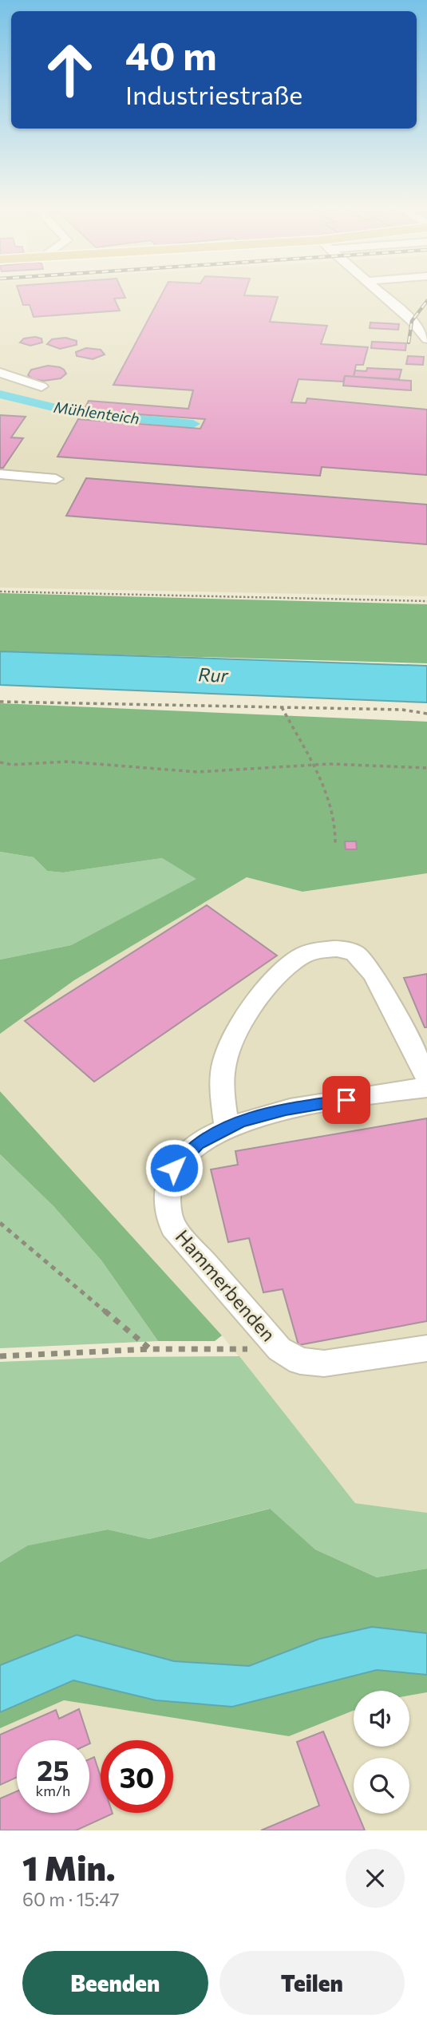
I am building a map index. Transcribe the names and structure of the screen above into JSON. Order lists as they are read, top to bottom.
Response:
{
  "streets": {
    "street": ["Hammerbenden"]
  },
  "water": ["Mühlenteich", "Rur"],
  "page": {
    "turn": ["40 m", "Industriestraße"],
    "speed": "25 km/h",
    "limit": "30",
    "heading": ["1 Min.", "60 m · 15:47"],
    "buttons": ["Beenden", "Teilen"]
  }
}
